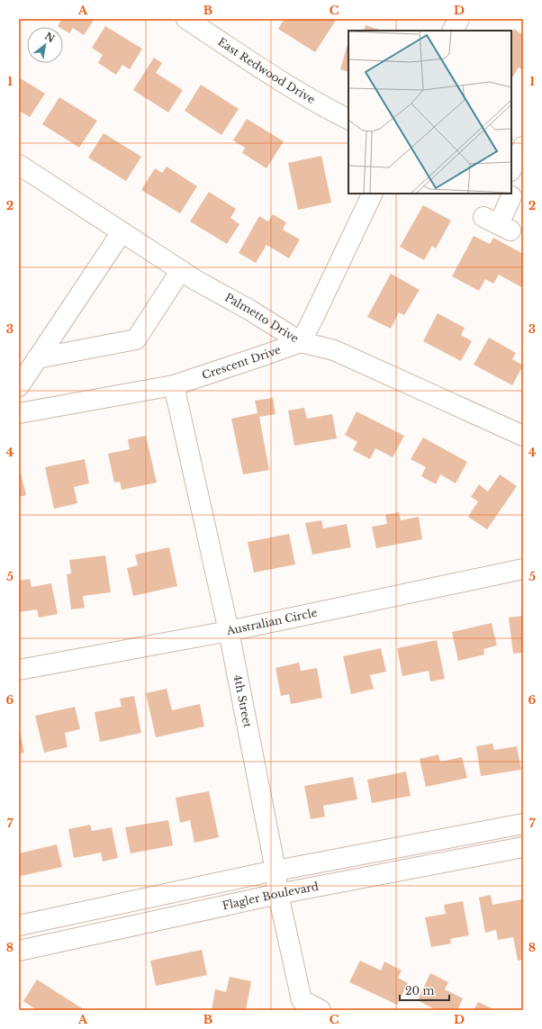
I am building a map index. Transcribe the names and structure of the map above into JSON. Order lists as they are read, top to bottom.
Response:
{
  "streets": {
    "street": [
      "East Redwood Drive",
      "Palmetto Drive",
      "Crescent Drive",
      "Australian Circle",
      "4th Street",
      "Flagler Boulevard"
    ]
  },
  "crossings": [
    ["Palmetto Drive", "Crescent Drive"],
    ["Crescent Drive", "4th Street"],
    ["Australian Circle", "4th Street"],
    ["4th Street", "Flagler Boulevard"]
  ],
  "scale_bar": "20 m",
  "north": "top right",
  "grid": {
    "columns": [
      "A",
      "B",
      "C",
      "D"
    ],
    "rows": [
      "1",
      "2",
      "3",
      "4",
      "5",
      "6",
      "7",
      "8"
    ]
  }
}
